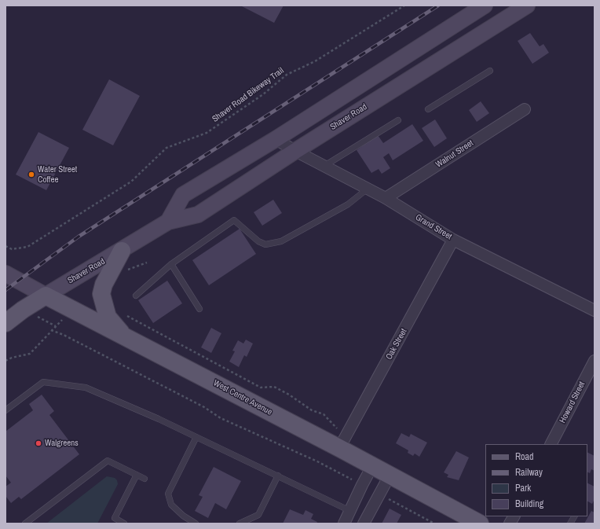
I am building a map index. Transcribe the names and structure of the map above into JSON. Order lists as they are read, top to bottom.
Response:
{
  "streets": {
    "main road": ["Shaver Road", "West Centre Avenue"],
    "street": [
      "Walnut Street",
      "Grand Street",
      "Oak Street",
      "Howard Street"
    ],
    "path": ["Shaver Road Bikeway Trail"]
  },
  "crossings": [
    ["Shaver Road", "Grand Street"],
    ["Shaver Road", "West Centre Avenue"],
    ["Walnut Street", "Grand Street"],
    ["Grand Street", "Oak Street"],
    ["Oak Street", "West Centre Avenue"]
  ],
  "places": ["Water Street Coffee", "Walgreens"],
  "legend": [
    "Road",
    "Railway",
    "Park",
    "Building"
  ]
}
